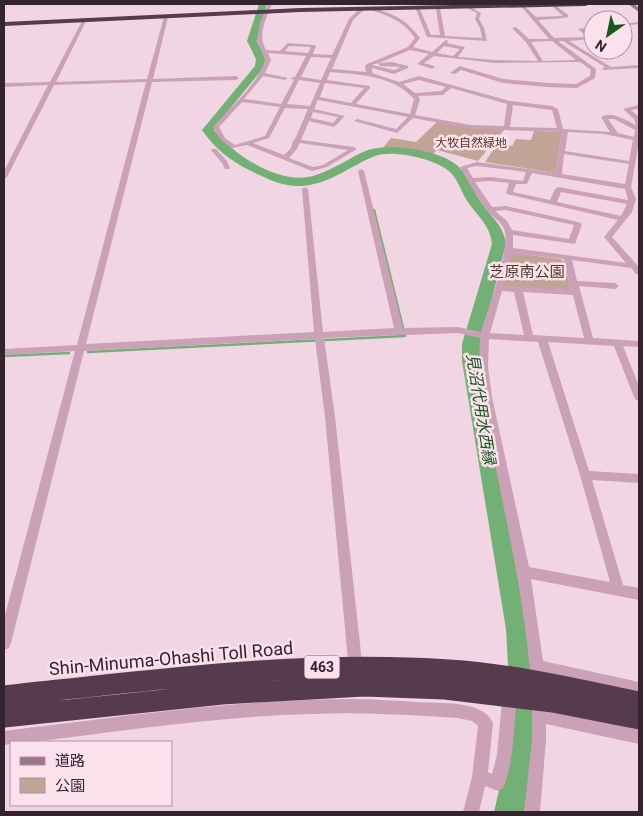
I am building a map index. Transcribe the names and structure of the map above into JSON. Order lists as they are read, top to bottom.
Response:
{
  "streets": {
    "highway": ["Shin-Minuma-Ohashi Toll Road", "463"]
  },
  "water": ["見沼代用水西縁"],
  "parks": ["大牧自然緑地", "芝原南公園"],
  "legend": ["道路", "公園"],
  "north": "bottom left"
}
